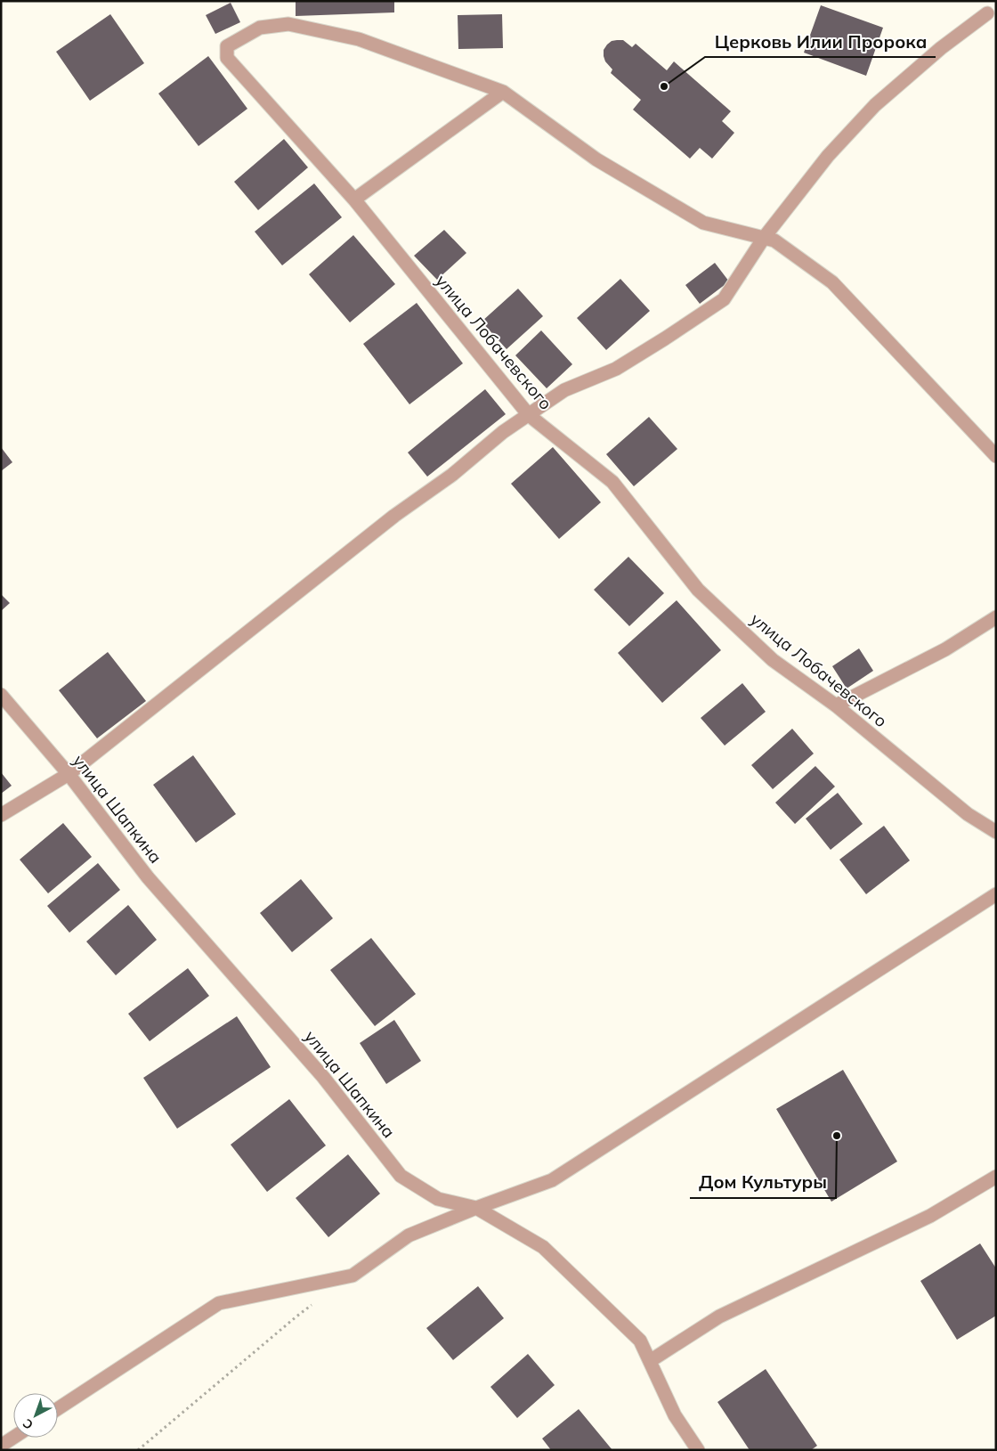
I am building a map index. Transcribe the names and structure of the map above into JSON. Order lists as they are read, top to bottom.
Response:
{
  "streets": {
    "street": ["улица Лобачевского", "улица Шапкина"]
  },
  "places": ["Церковь Илии Пророка", "Дом Культуры"],
  "north": "bottom left"
}
